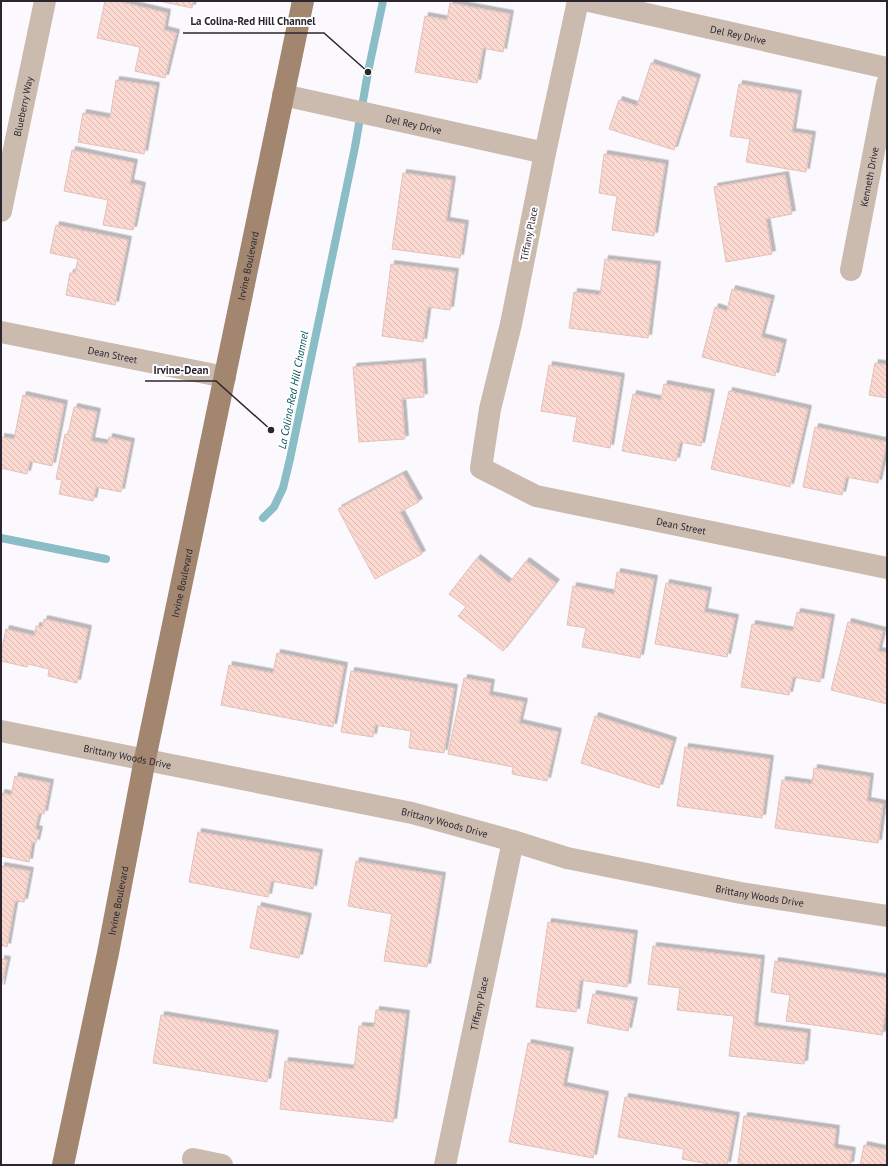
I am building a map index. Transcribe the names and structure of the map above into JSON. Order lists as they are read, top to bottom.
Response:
{
  "streets": {
    "main road": ["Irvine Boulevard"],
    "street": [
      "Del Rey Drive",
      "Blueberry Way",
      "Kenneth Drive",
      "Tiffany Place",
      "Dean Street",
      "Brittany Woods Drive"
    ]
  },
  "crossings": [
    ["Del Rey Drive", "Tiffany Place"],
    ["Del Rey Drive", "Irvine Boulevard"],
    ["Tiffany Place", "Dean Street"],
    ["Tiffany Place", "Brittany Woods Drive"],
    ["Irvine Boulevard", "Dean Street"],
    ["Irvine Boulevard", "Brittany Woods Drive"]
  ],
  "water": ["La Colina-Red Hill Channel"],
  "places": ["La Colina-Red Hill Channel", "Irvine-Dean"]
}
